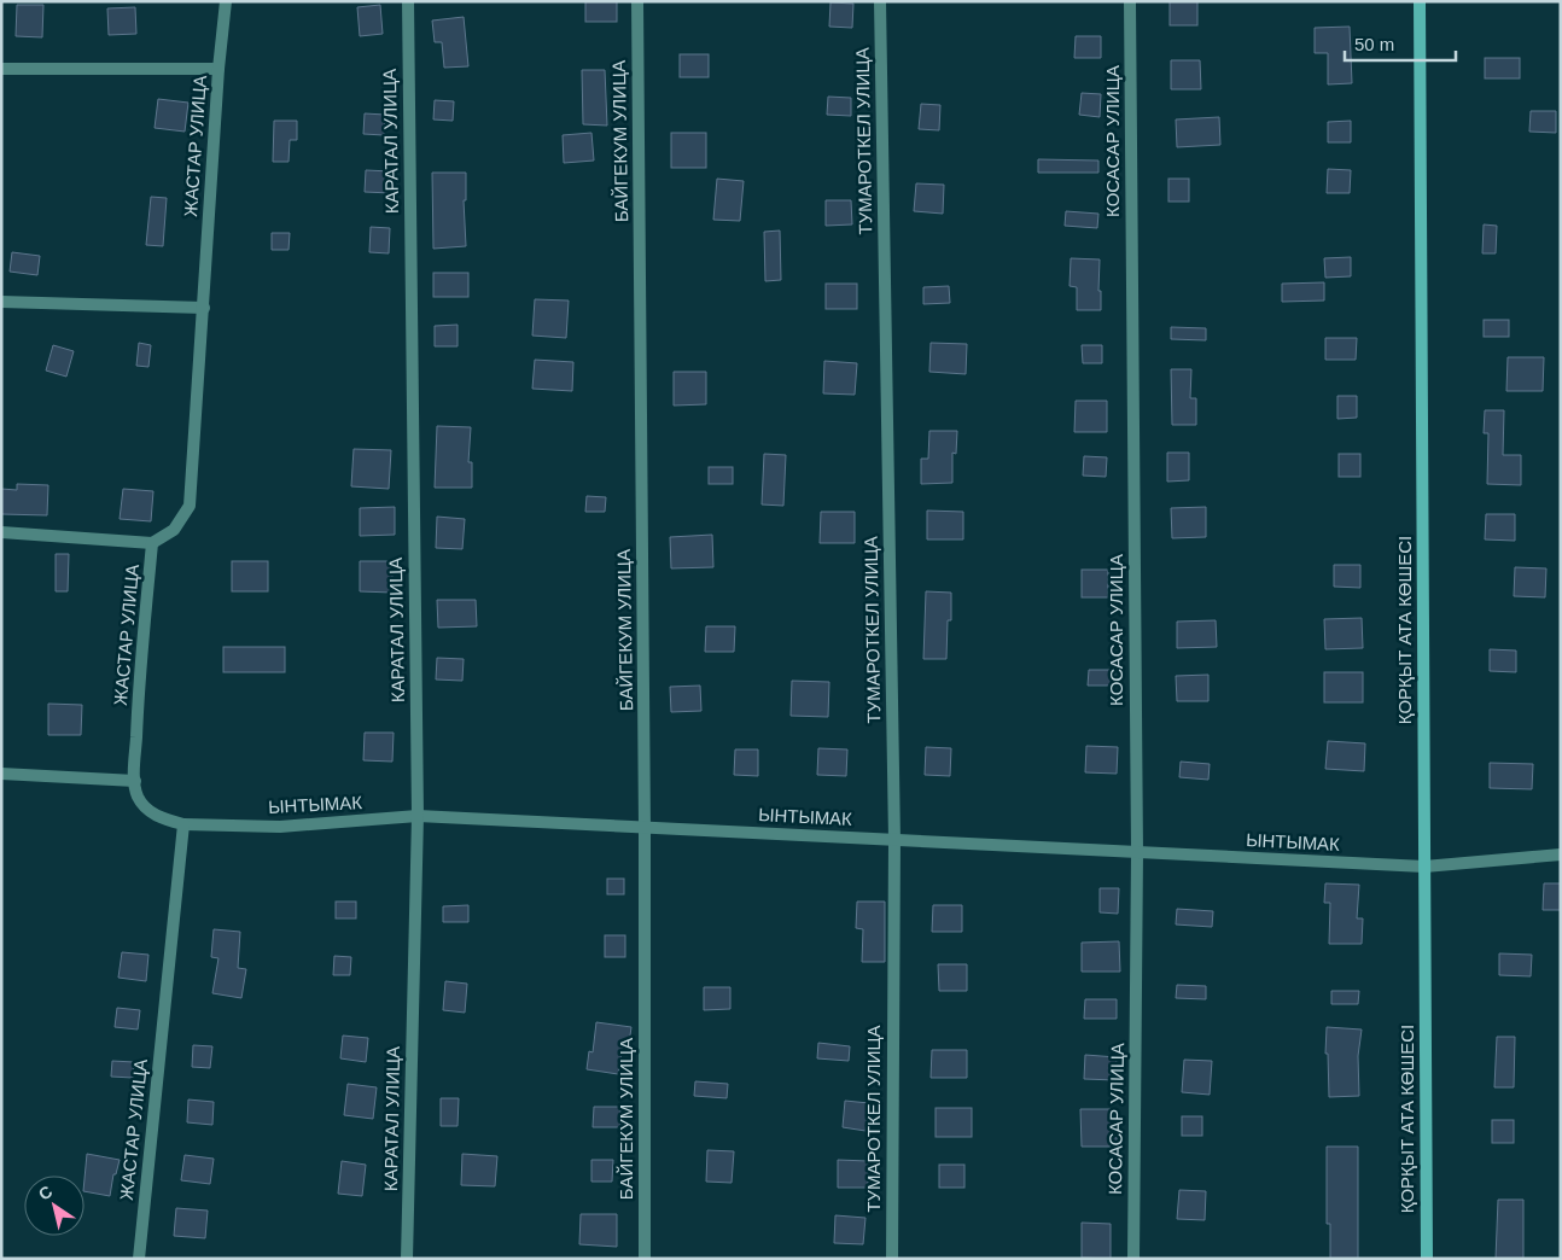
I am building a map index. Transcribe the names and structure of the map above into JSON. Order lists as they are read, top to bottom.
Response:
{
  "streets": {
    "main road": ["ҚОРҚЫТ АТА КӨШЕСІ"],
    "street": [
      "КАРАТАЛ УЛИЦА",
      "БАЙГЕКУМ УЛИЦА",
      "ТУМАРОТКЕЛ УЛИЦА",
      "КОСАСАР УЛИЦА",
      "ЖАСТАР УЛИЦА",
      "ЫНТЫМАК"
    ]
  },
  "crossings": [
    ["КАРАТАЛ УЛИЦА", "ЫНТЫМАК"],
    ["БАЙГЕКУМ УЛИЦА", "ЫНТЫМАК"],
    ["ТУМАРОТКЕЛ УЛИЦА", "ЫНТЫМАК"],
    ["КОСАСАР УЛИЦА", "ЫНТЫМАК"],
    ["ЖАСТАР УЛИЦА", "ЫНТЫМАК"],
    ["ҚОРҚЫТ АТА КӨШЕСІ", "ЫНТЫМАК"]
  ],
  "scale_bar": "50 m",
  "north": "top left"
}
